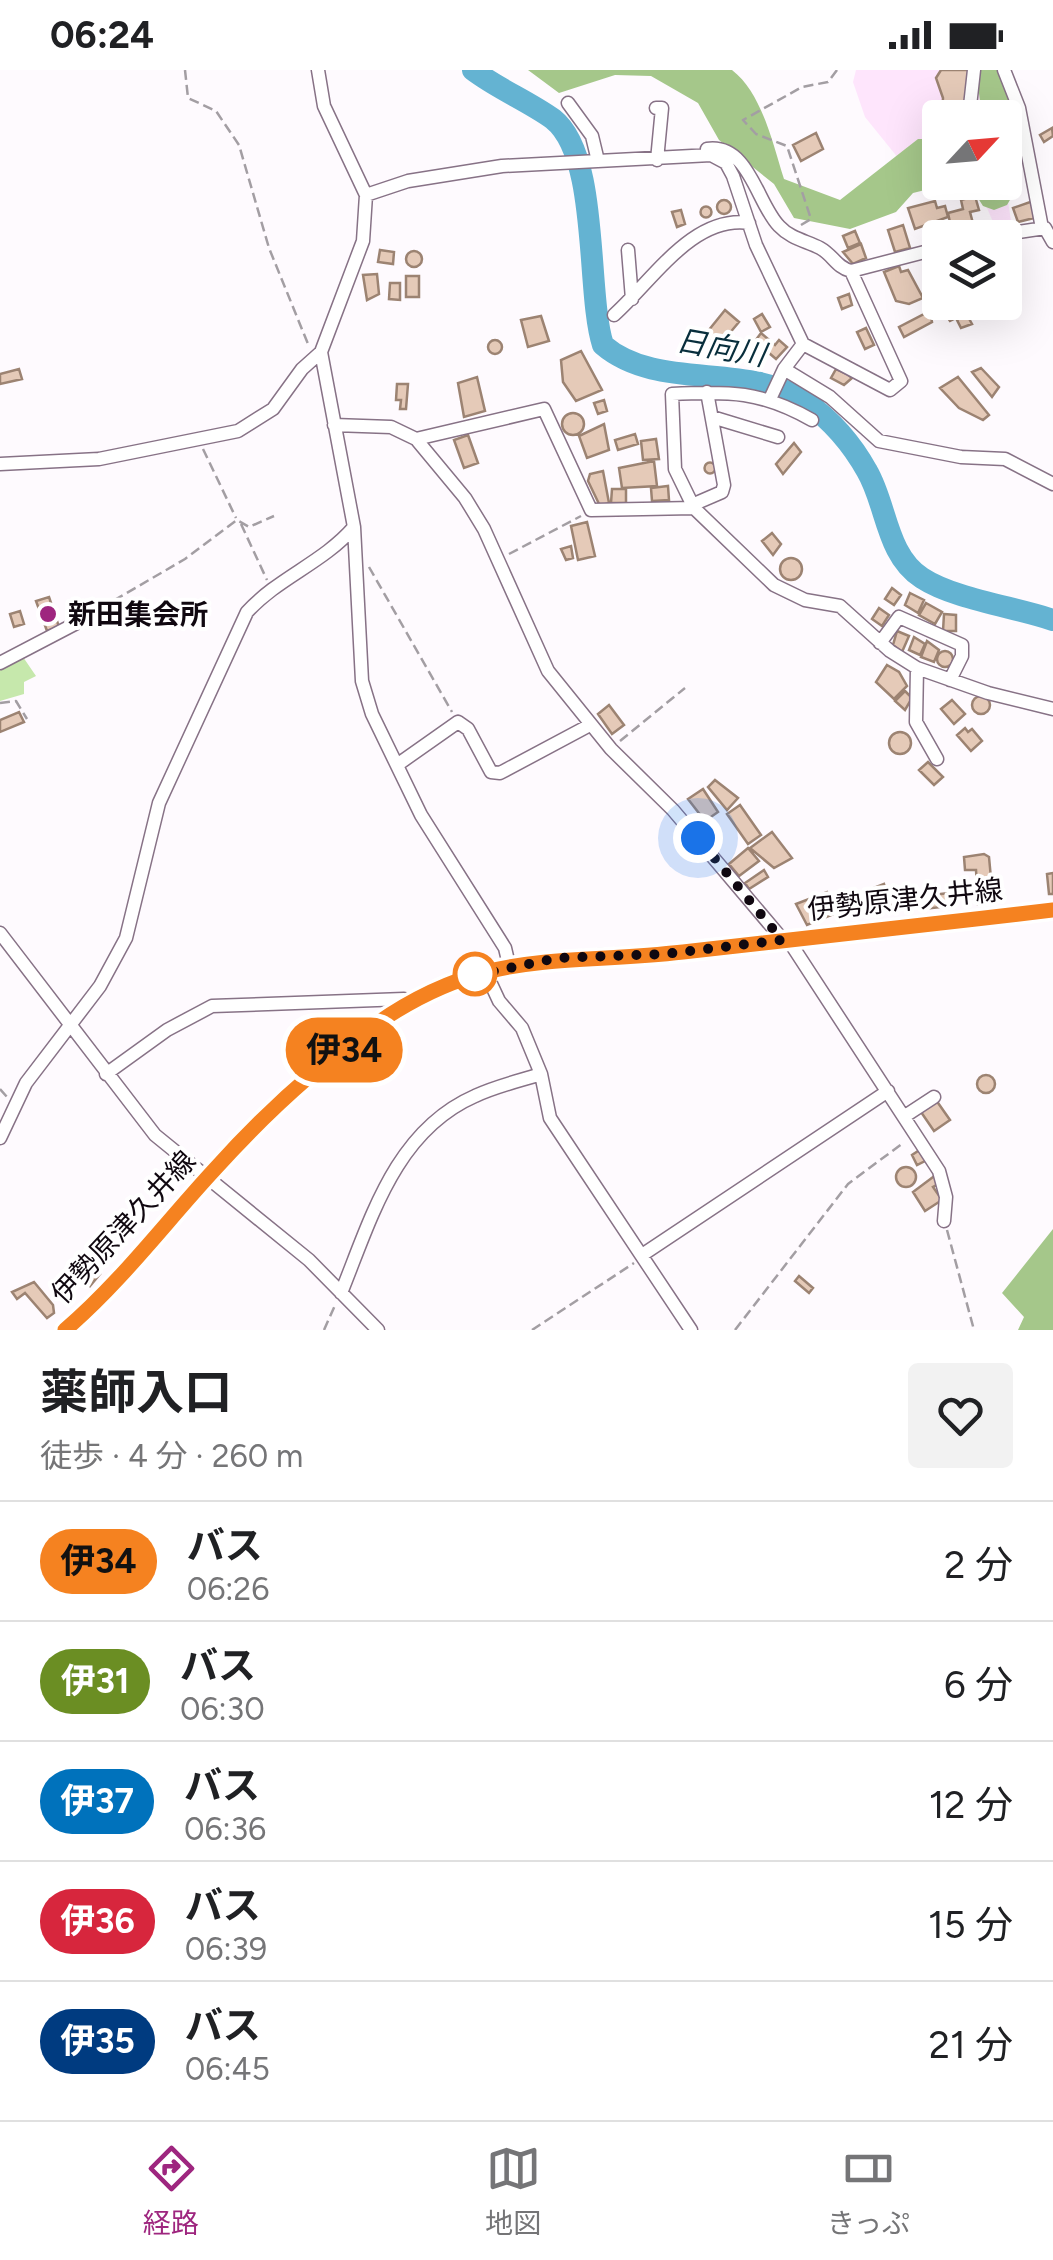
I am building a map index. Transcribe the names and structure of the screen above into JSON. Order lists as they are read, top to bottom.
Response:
{
  "streets": {
    "main road": ["伊勢原津久井線"]
  },
  "water": ["日向川"],
  "places": ["新田集会所"],
  "lines": ["bus line 伊34"],
  "north": "top right",
  "page": {
    "status": "06:24",
    "on_map": "伊34",
    "heading": ["薬師入口", "徒歩 · 4 分 · 260 m"],
    "list": [
      {
        "mark": "伊34",
        "name": "バス",
        "note": "06:26",
        "value": "2 分"
      },
      {
        "mark": "伊31",
        "name": "バス",
        "note": "06:30",
        "value": "6 分"
      },
      {
        "mark": "伊37",
        "name": "バス",
        "note": "06:36",
        "value": "12 分"
      },
      {
        "mark": "伊36",
        "name": "バス",
        "note": "06:39",
        "value": "15 分"
      },
      {
        "mark": "伊35",
        "name": "バス",
        "note": "06:45",
        "value": "21 分"
      }
    ],
    "tabs": ["経路", "地図", "きっぷ"]
  }
}
